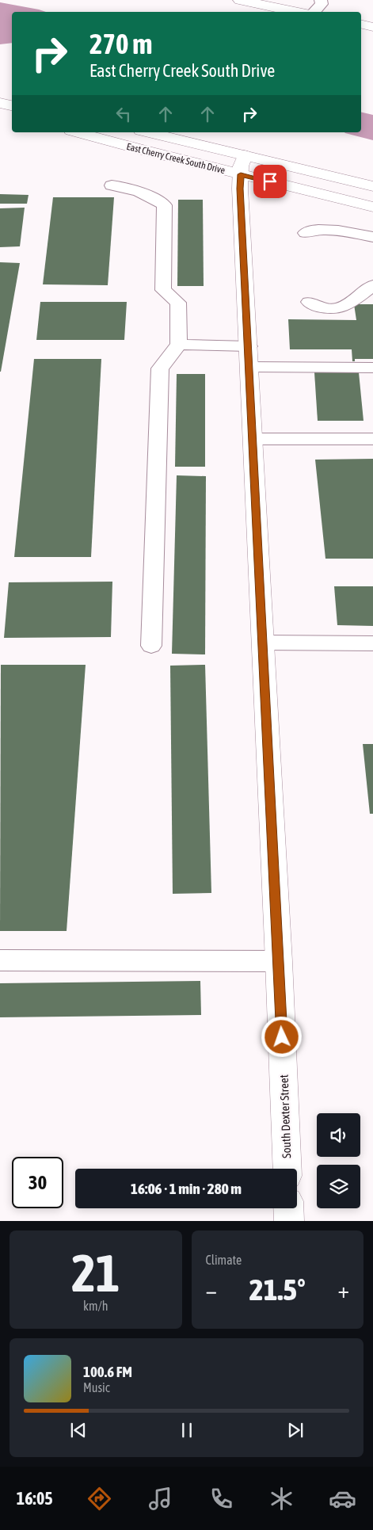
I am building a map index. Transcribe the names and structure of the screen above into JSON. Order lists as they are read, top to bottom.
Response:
{
  "streets": {
    "street": ["East Cherry Creek South Drive", "South Dexter Street"]
  },
  "crossings": [
    ["East Cherry Creek South Drive", "South Dexter Street"]
  ],
  "page": {
    "turn": ["270 m", "East Cherry Creek South Drive"],
    "limit": "30",
    "trip": "16:06 · 1 min · 280 m",
    "tile": [
      ["21", "km/h"],
      "Climate"
    ],
    "heat": ["−", "21.5°", "+"],
    "song": ["100.6 FM", "Music"],
    "tabs": "16:05"
  }
}
